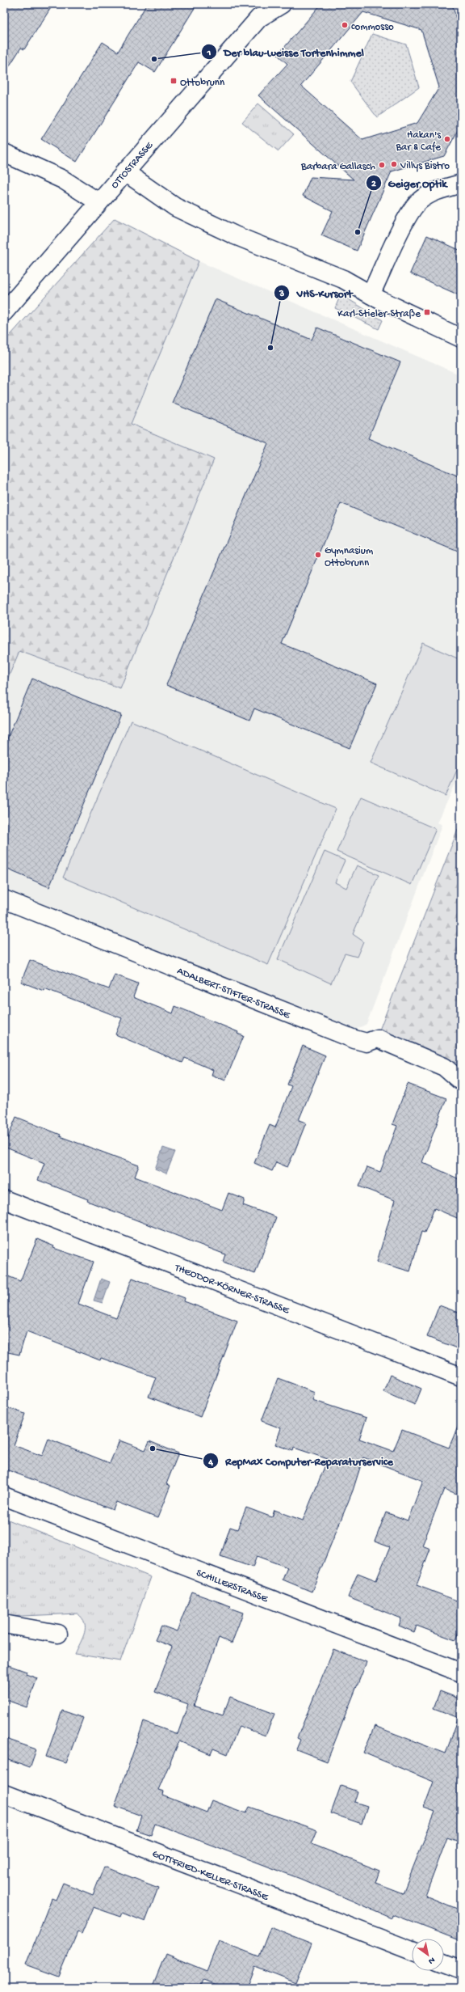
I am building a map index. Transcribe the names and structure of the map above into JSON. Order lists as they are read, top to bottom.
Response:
{
  "streets": {
    "street": [
      "OTTOSTRASSE",
      "ADALBERT-STIFTER-STRASSE",
      "THEODOR-KÖRNER-STRASSE",
      "SCHILLERSTRASSE",
      "GOTTFRIED-KELLER-STRASSE"
    ]
  },
  "places": {
    "other": [
      "commosso",
      "Der blau-weisse Tortenhimmel",
      "Hakan's Bar & Cafe",
      "Villys Bistro",
      "Barbara Gallasch",
      "Geiger Optik",
      "VHS-Kursort",
      "Gymnasium Ottobrunn",
      "RepMax Computer-Reparaturservice"
    ],
    "transit": ["Ottobrunn", "Karl-Stieler-Straße"]
  },
  "north": "bottom right"
}
